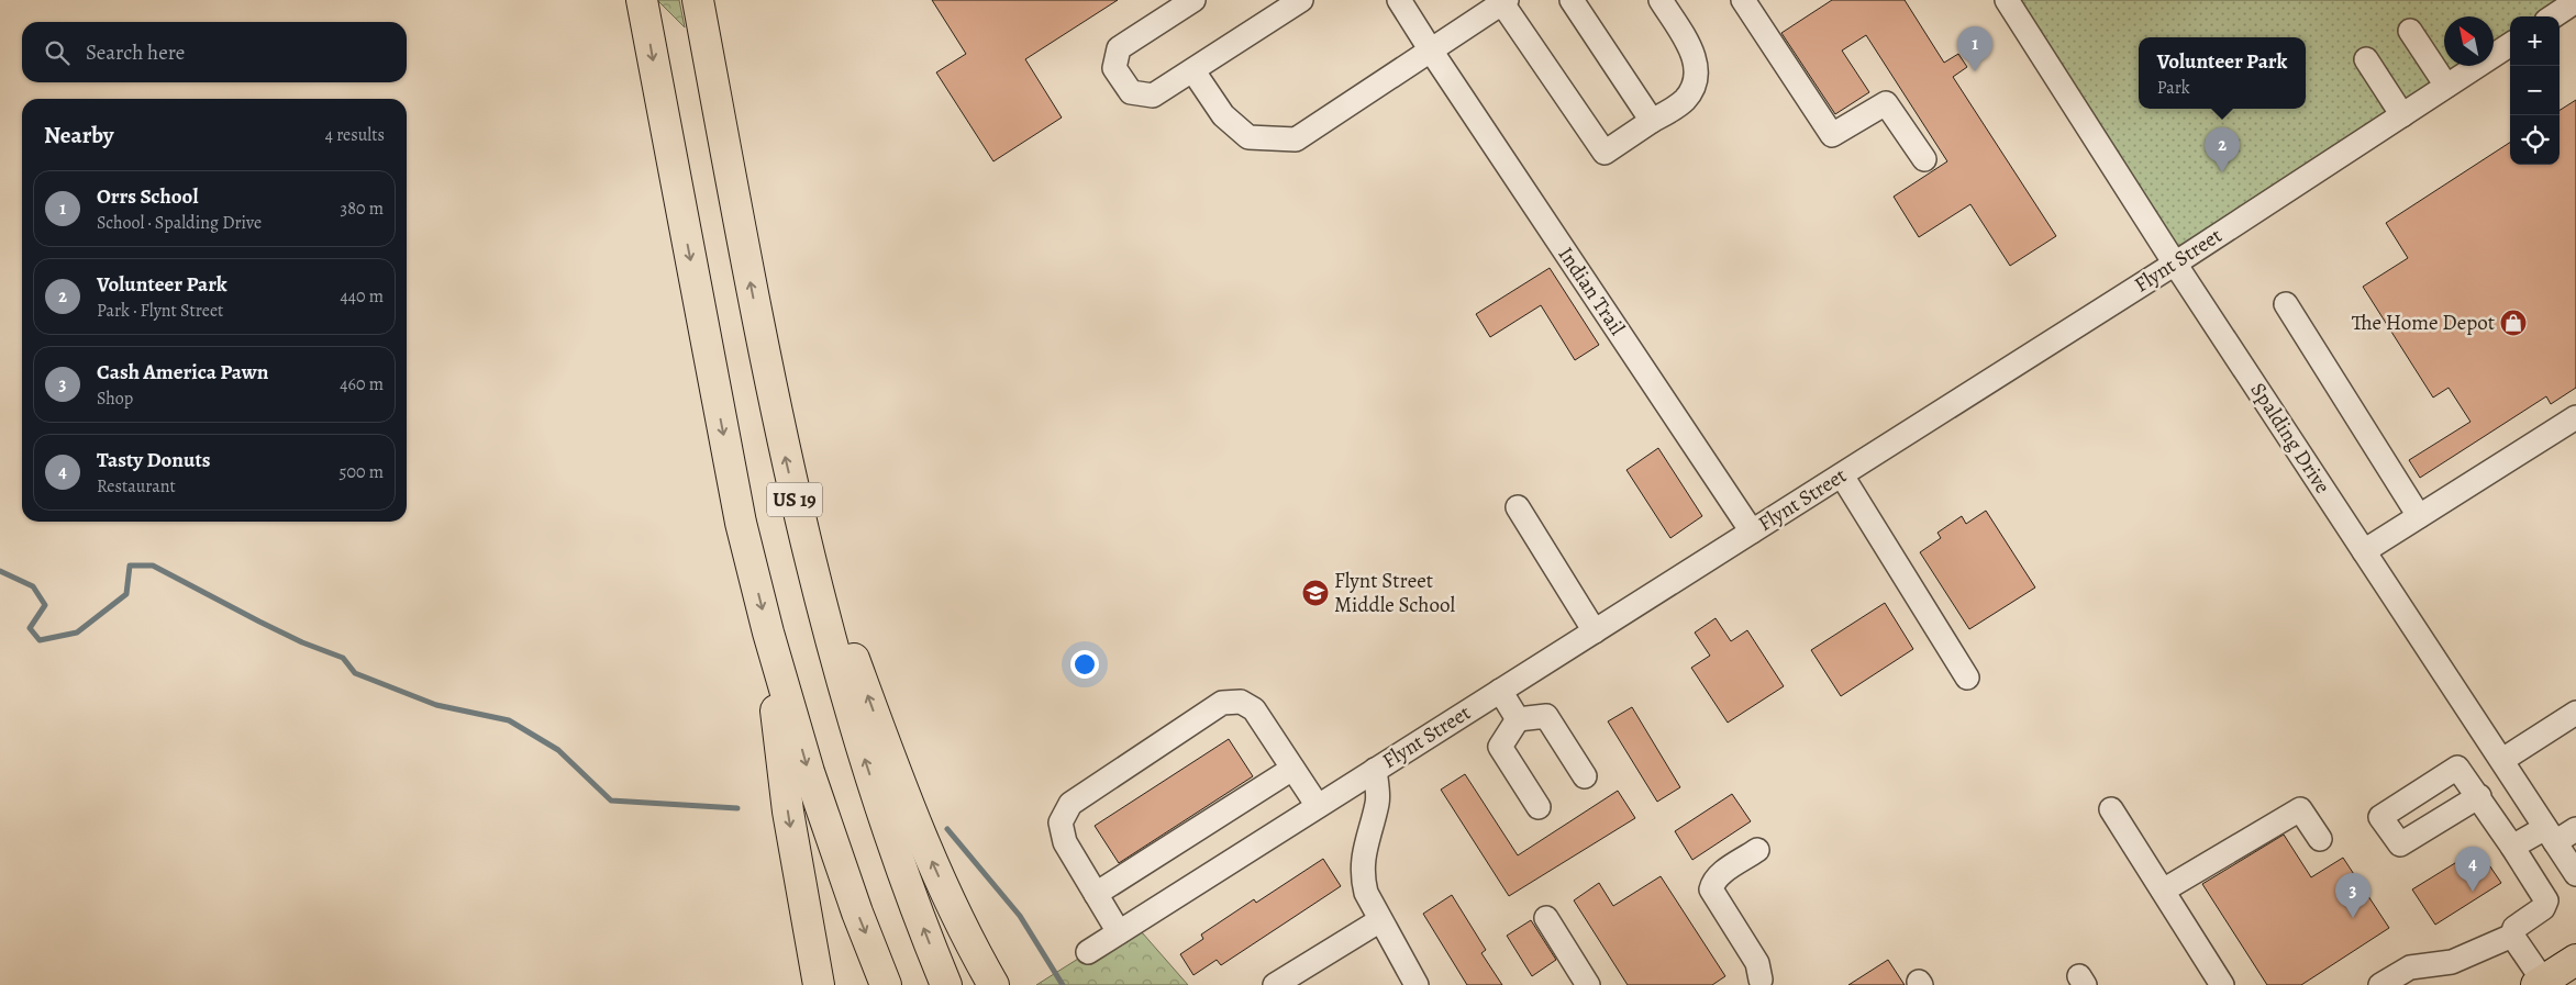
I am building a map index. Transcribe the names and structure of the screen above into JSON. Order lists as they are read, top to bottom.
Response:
{
  "streets": {
    "main road": ["US 19"],
    "street": ["Flynt Street", "Indian Trail", "Spalding Drive"]
  },
  "crossings": [
    ["Flynt Street", "Indian Trail"],
    ["Flynt Street", "Spalding Drive"]
  ],
  "places": {
    "shop": ["The Home Depot"],
    "school or university": ["Flynt Street Middle School"]
  },
  "north": "top left",
  "page": {
    "map_buttons": ["+", "−"],
    "search": "Search here",
    "pins": [
      "1",
      "2",
      "4",
      "3"
    ],
    "popup": ["Volunteer Park", "Park"],
    "heading": ["Nearby", "4 results"],
    "list": [
      {
        "mark": "1",
        "name": "Orrs School",
        "note": "School · Spalding Drive",
        "value": "380 m"
      },
      {
        "mark": "2",
        "name": "Volunteer Park",
        "note": "Park · Flynt Street",
        "value": "440 m"
      },
      {
        "mark": "3",
        "name": "Cash America Pawn",
        "note": "Shop",
        "value": "460 m"
      },
      {
        "mark": "4",
        "name": "Tasty Donuts",
        "note": "Restaurant",
        "value": "500 m"
      }
    ]
  }
}
